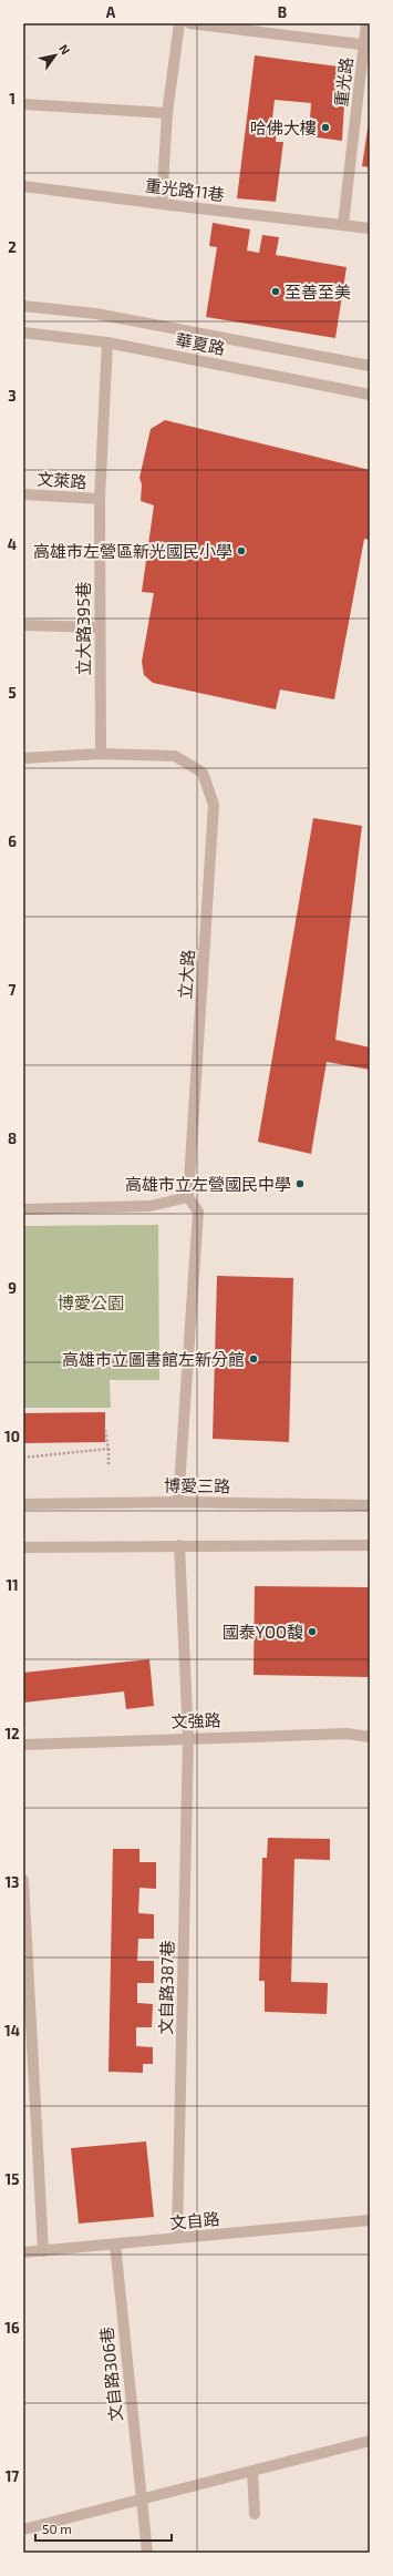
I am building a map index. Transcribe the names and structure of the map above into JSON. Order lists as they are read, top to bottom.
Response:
{
  "streets": {
    "street": [
      "重光路",
      "重光路11巷",
      "華夏路",
      "文萊路",
      "立大路395巷",
      "立大路",
      "博愛三路",
      "文強路",
      "文自路387巷",
      "文自路",
      "文自路306巷"
    ]
  },
  "crossings": [
    ["重光路", "重光路11巷"],
    ["華夏路", "立大路395巷"],
    ["文萊路", "立大路395巷"],
    ["立大路395巷", "立大路"],
    ["文強路", "文自路387巷"],
    ["文自路387巷", "文自路"],
    ["文自路", "文自路306巷"]
  ],
  "parks": ["博愛公園"],
  "places": [
    "哈佛大樓",
    "至善至美",
    "高雄市左營區新光國民小學",
    "高雄市立左營國民中學",
    "高雄市立圖書館左新分館",
    "國泰YOO馥"
  ],
  "scale_bar": "50 m",
  "north": "top right",
  "grid": {
    "columns": ["A", "B"],
    "rows": [
      "1",
      "2",
      "3",
      "4",
      "5",
      "6",
      "7",
      "8",
      "9",
      "10",
      "11",
      "12",
      "13",
      "14",
      "15",
      "16",
      "17"
    ]
  }
}
